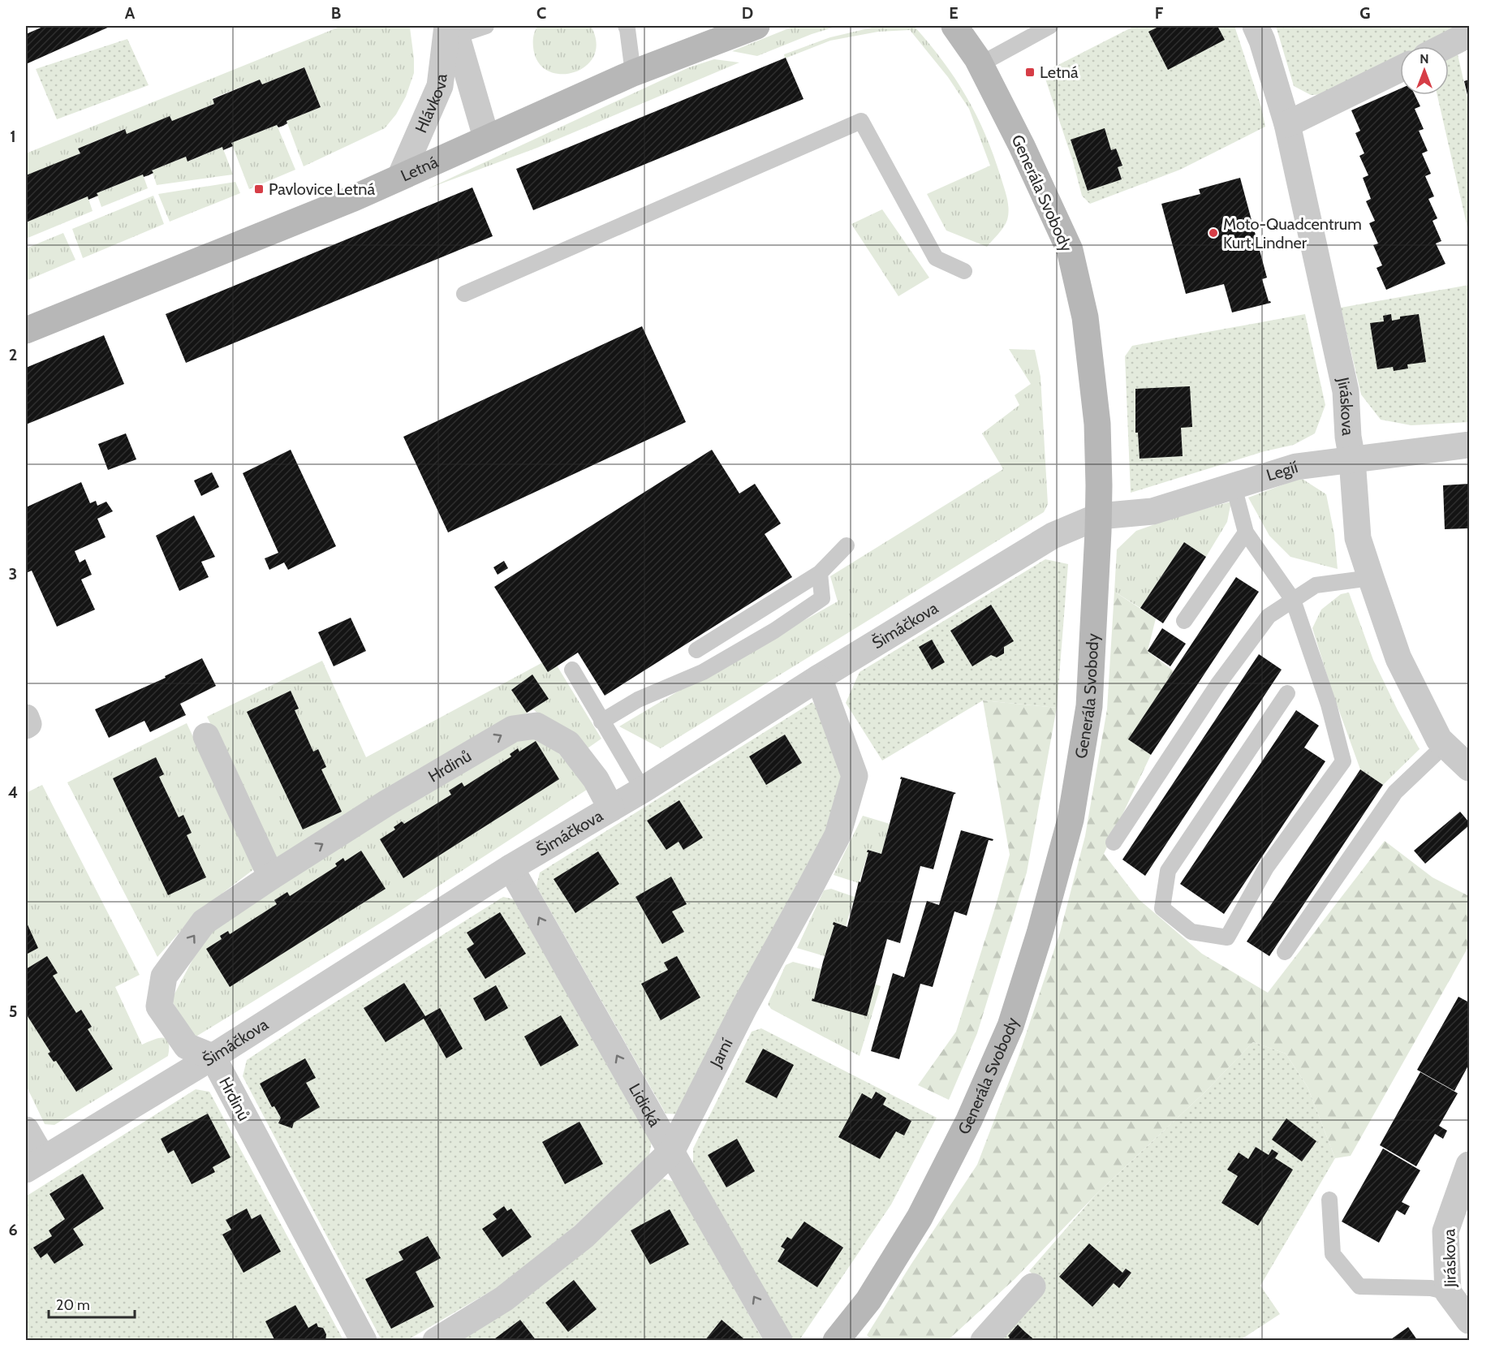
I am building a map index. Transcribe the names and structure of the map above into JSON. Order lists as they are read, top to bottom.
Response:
{
  "streets": {
    "main road": ["Letná", "Generála Svobody"],
    "street": [
      "Hlávkova",
      "Jiráskova",
      "Legií",
      "Šimáčkova",
      "Hrdinů",
      "Jarní",
      "Lidická"
    ]
  },
  "crossings": [
    ["Hlávkova", "Letná"],
    ["Generála Svobody", "Legií"],
    ["Generála Svobody", "Šimáčkova"],
    ["Jiráskova", "Legií"],
    ["Legií", "Šimáčkova"],
    ["Šimáčkova", "Hrdinů"],
    ["Šimáčkova", "Jarní"],
    ["Šimáčkova", "Lidická"],
    ["Jarní", "Lidická"]
  ],
  "one_way": ["Lidická"],
  "places": {
    "transit": ["Letná", "Pavlovice Letná"],
    "other": ["Moto-Quadcentrum Kurt Lindner"]
  },
  "scale_bar": "20 m",
  "north": "top",
  "grid": {
    "columns": [
      "A",
      "B",
      "C",
      "D",
      "E",
      "F",
      "G"
    ],
    "rows": [
      "1",
      "2",
      "3",
      "4",
      "5",
      "6"
    ]
  }
}
